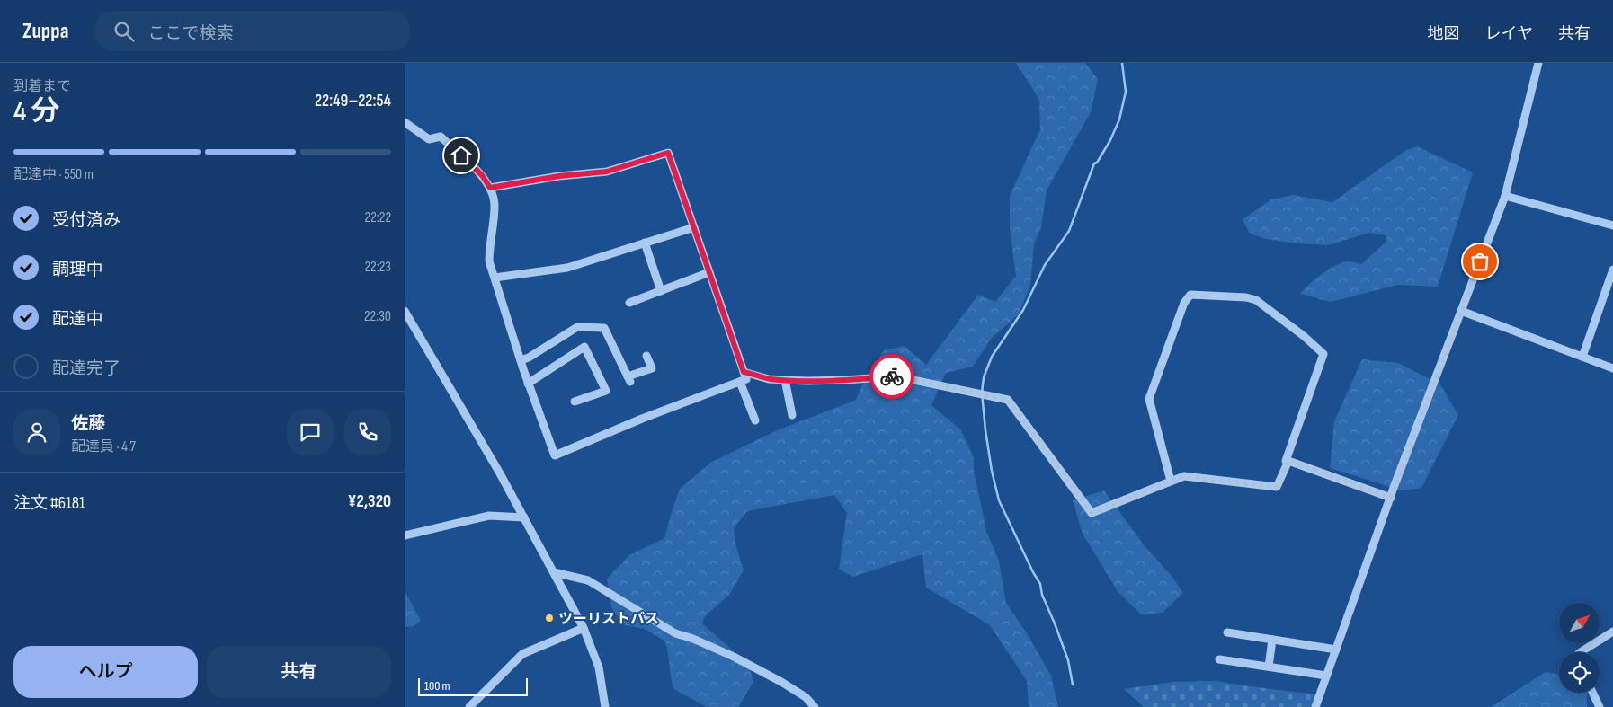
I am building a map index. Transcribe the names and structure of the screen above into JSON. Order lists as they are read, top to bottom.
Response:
{
  "places": ["ツーリストバス"],
  "scale_bar": "100 m",
  "north": "top right",
  "page": {
    "header": "Zuppa",
    "search": "ここで検索",
    "nav": ["地図", "レイヤ", "共有"],
    "heading": ["4 分", "到着まで", "22:49–22:54"],
    "panel": [
      "佐藤",
      "配達員 · 4.7",
      "注文 #6181",
      "¥2,320"
    ],
    "bar": "配達中 · 550 m",
    "list": [
      ["受付済み", "22:22"],
      ["調理中", "22:23"],
      ["配達中", "22:30"],
      "配達完了"
    ],
    "buttons": ["ヘルプ", "共有"],
    "scale": "100 m"
  }
}
